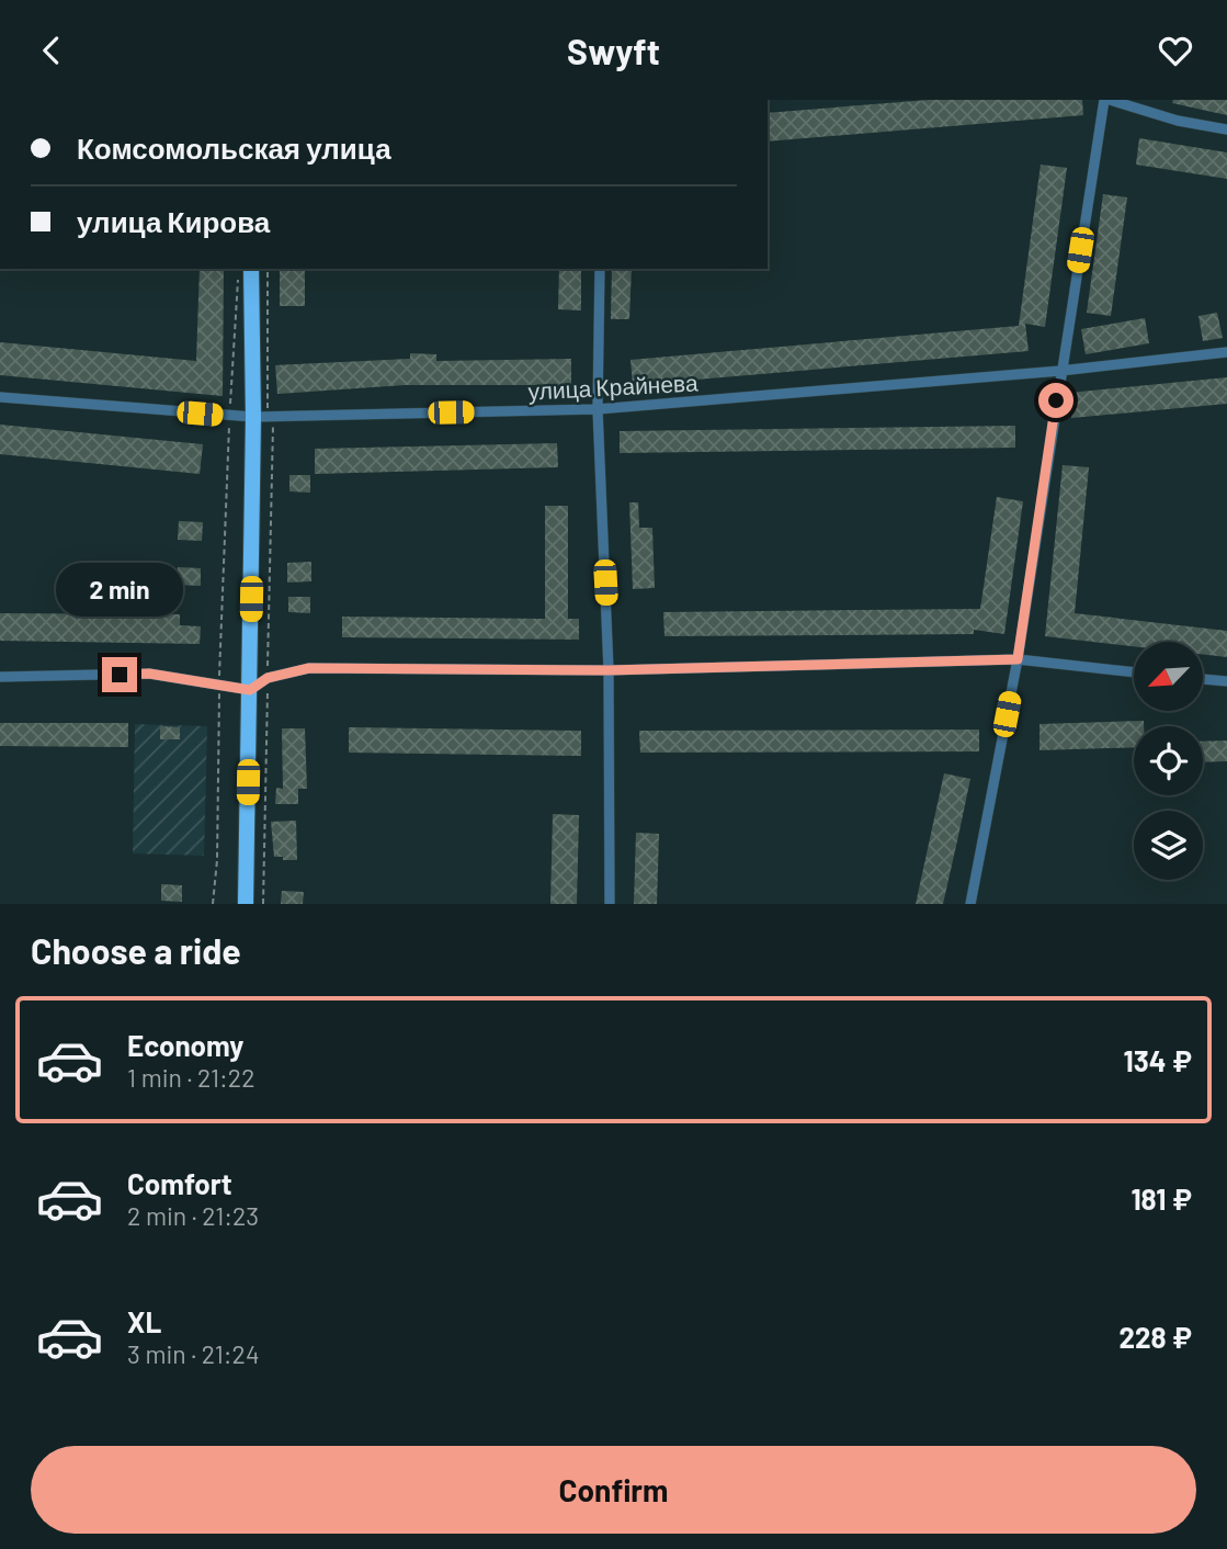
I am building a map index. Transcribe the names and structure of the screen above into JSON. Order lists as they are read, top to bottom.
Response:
{
  "streets": {
    "street": ["улица Крайнева"]
  },
  "north": "bottom left",
  "page": {
    "header": "Swyft",
    "banner": ["Комсомольская улица", "улица Кирова"],
    "bubble": "2 min",
    "heading": "Choose a ride",
    "list": [
      {
        "name": "Economy",
        "note": "1 min · 21:22",
        "value": "134 ₽"
      },
      {
        "name": "Comfort",
        "note": "2 min · 21:23",
        "value": "181 ₽"
      },
      {
        "name": "XL",
        "note": "3 min · 21:24",
        "value": "228 ₽"
      }
    ],
    "buttons": "Confirm"
  }
}
